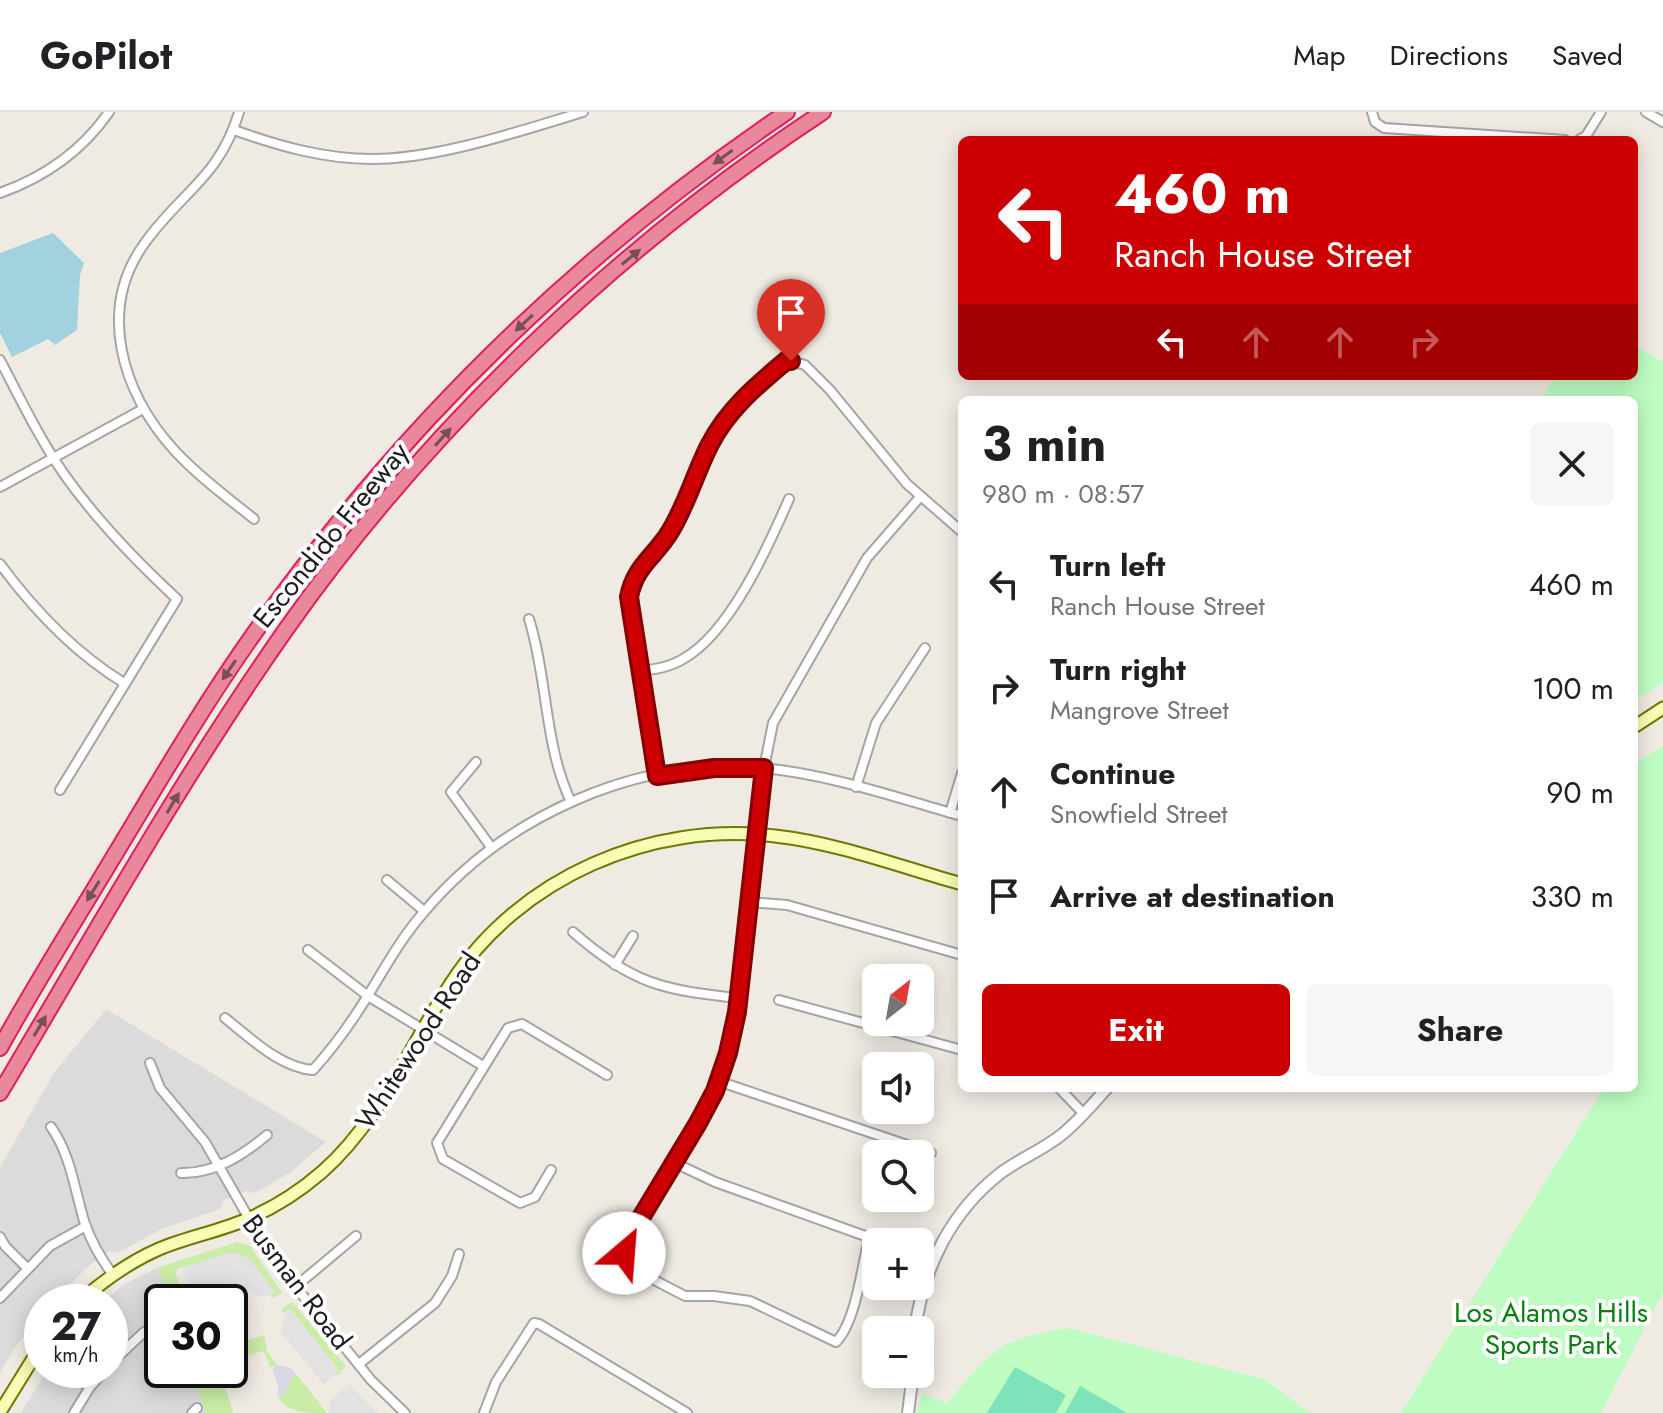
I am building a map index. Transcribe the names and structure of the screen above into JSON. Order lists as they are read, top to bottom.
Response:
{
  "streets": {
    "highway": ["Escondido Freeway"],
    "main road": ["Whitewood Road"],
    "street": ["Busman Road"]
  },
  "crossings": [
    ["Whitewood Road", "Busman Road"]
  ],
  "parks": ["Los Alamos Hills Sports Park"],
  "north": "top right",
  "page": {
    "header": "GoPilot",
    "nav": ["Map", "Directions", "Saved"],
    "turn": ["460 m", "Ranch House Street"],
    "heading": ["3 min", "980 m · 08:57"],
    "list": [
      {
        "name": "Turn left",
        "note": "Ranch House Street",
        "value": "460 m"
      },
      {
        "name": "Turn right",
        "note": "Mangrove Street",
        "value": "100 m"
      },
      {
        "name": "Continue",
        "note": "Snowfield Street",
        "value": "90 m"
      },
      {
        "name": "Arrive at destination",
        "value": "330 m"
      }
    ],
    "map_buttons": ["+", "−"],
    "buttons": ["Exit", "Share"],
    "speed": "27 km/h",
    "limit": "30"
  }
}
